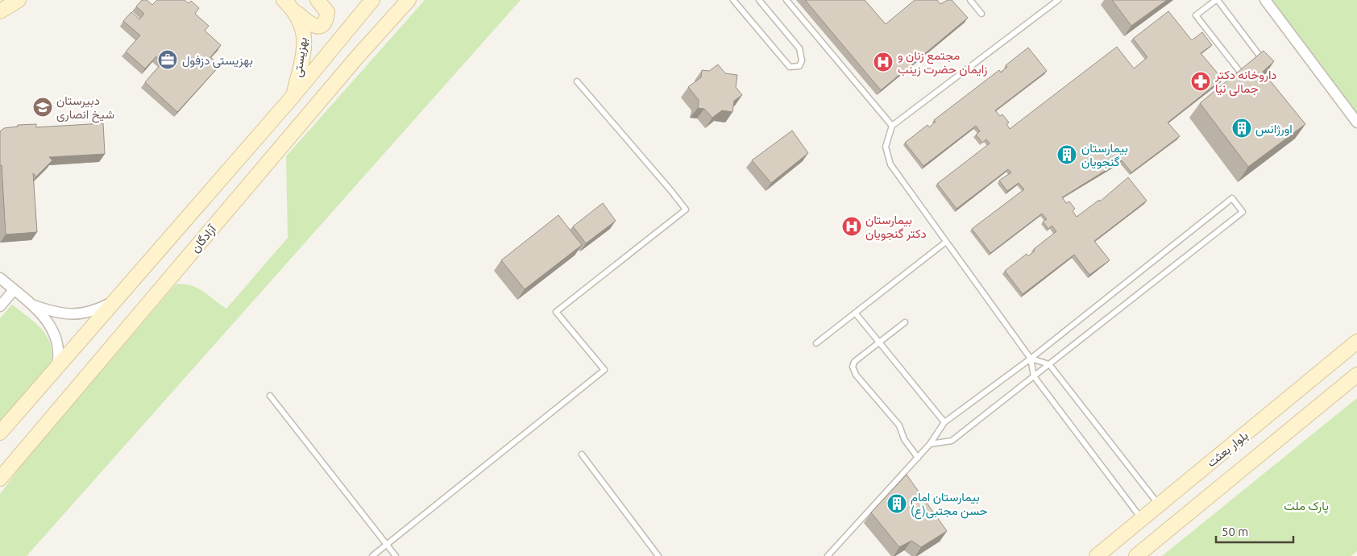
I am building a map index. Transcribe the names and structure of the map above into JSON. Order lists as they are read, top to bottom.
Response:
{
  "streets": {
    "main road": ["بهزیستی", "آزادگان", "بلوار بعثت"]
  },
  "parks": ["پارک ملت"],
  "places": {
    "office": ["بهزیستی دزفول"],
    "hospital": ["مجتمع زنان و زایمان حضرت زینب", "بیمارستان دکتر گنجویان"],
    "pharmacy": ["داروخانه دکتر جمالی نیا"],
    "school or university": ["دبیرستان شیخ انصاری"],
    "building": ["اورژانس", "بیمارستان گنجویان", "بیمارستان امام حسن مجتبی(ع)"]
  },
  "scale_bar": "50 m"
}
